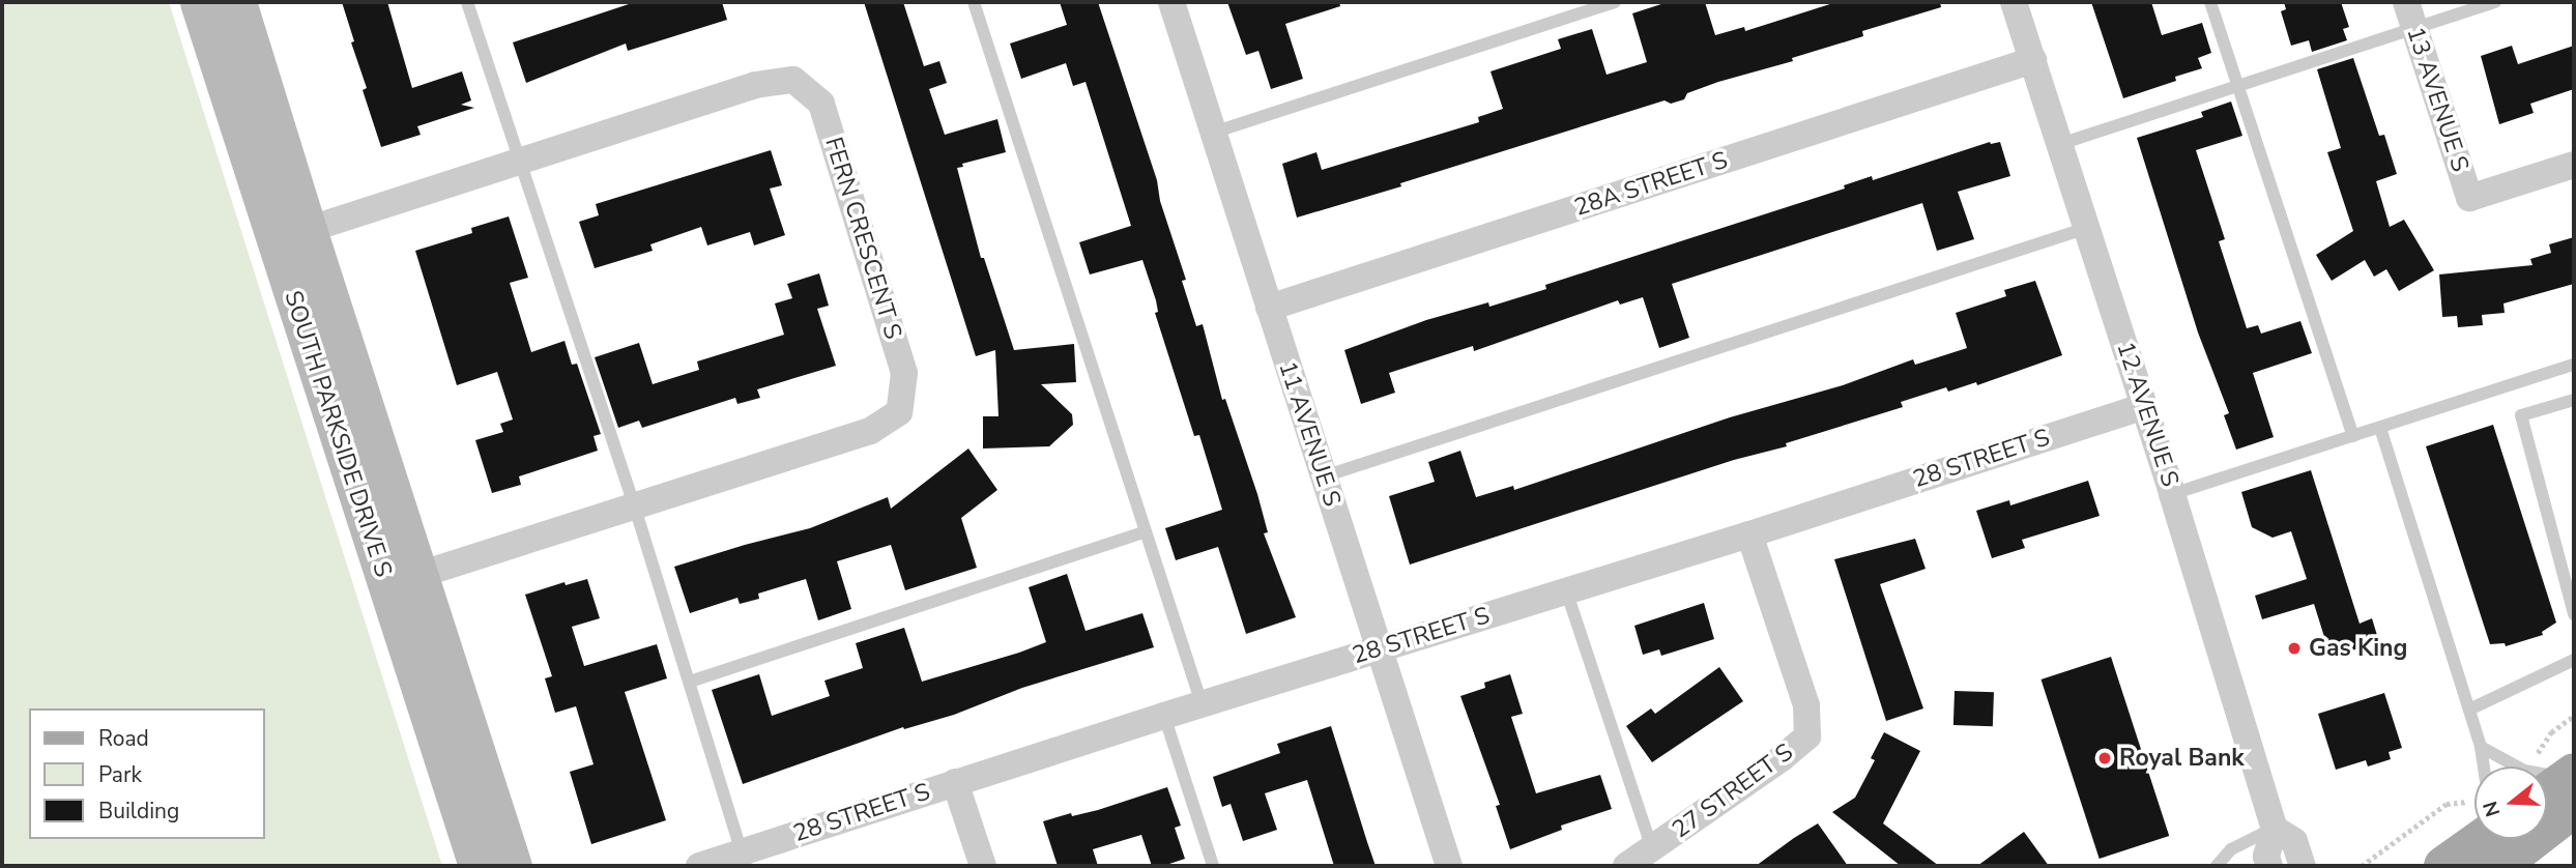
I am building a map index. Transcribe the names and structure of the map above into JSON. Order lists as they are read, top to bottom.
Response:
{
  "streets": {
    "main road": ["SOUTH PARKSIDE DRIVE S"],
    "street": [
      "13 AVENUE S",
      "28A STREET S",
      "FERN CRESCENT S",
      "12 AVENUE S",
      "11 AVENUE S",
      "28 STREET S",
      "27 STREET S"
    ]
  },
  "crossings": [
    ["28A STREET S", "12 AVENUE S"],
    ["28A STREET S", "11 AVENUE S"],
    ["FERN CRESCENT S", "SOUTH PARKSIDE DRIVE S"],
    ["12 AVENUE S", "28 STREET S"],
    ["11 AVENUE S", "28 STREET S"],
    ["28 STREET S", "27 STREET S"]
  ],
  "places": ["Gas King", "Royal Bank"],
  "legend": ["Road", "Park", "Building"],
  "north": "left"
}
